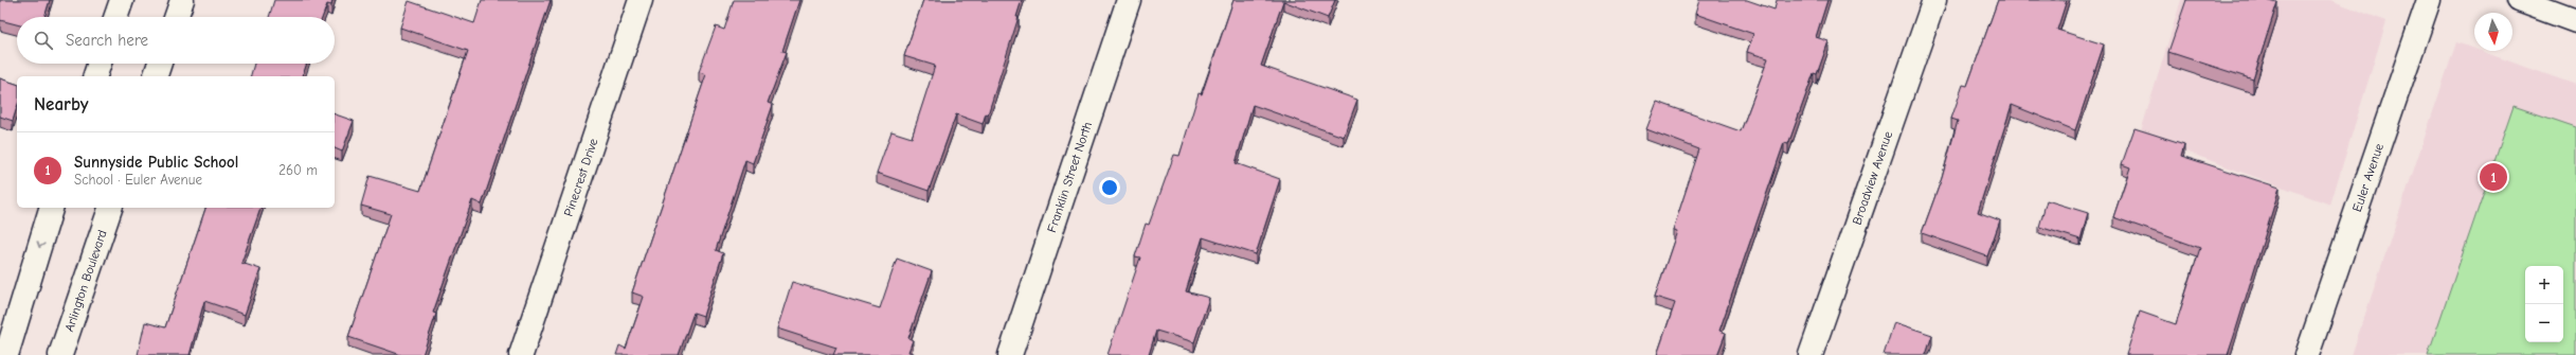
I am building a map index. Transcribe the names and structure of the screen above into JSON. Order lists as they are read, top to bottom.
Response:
{
  "streets": {
    "street": [
      "Euler Avenue",
      "Pinecrest Drive",
      "Franklin Street North",
      "Broadview Avenue",
      "Arlington Boulevard"
    ]
  },
  "north": "bottom",
  "page": {
    "search": "Search here",
    "heading": "Nearby",
    "list": [
      {
        "mark": "1",
        "name": "Sunnyside Public School",
        "note": "School · Euler Avenue",
        "value": "260 m"
      }
    ],
    "pins": "1",
    "map_buttons": ["+", "−"]
  }
}
